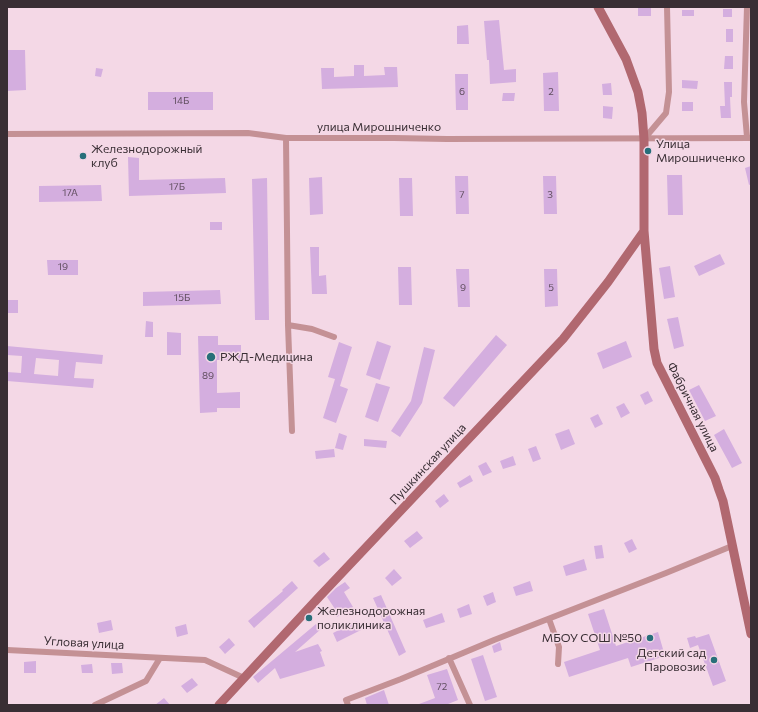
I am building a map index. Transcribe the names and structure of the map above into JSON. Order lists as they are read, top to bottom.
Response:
{
  "streets": {
    "main road": ["Фабричная улица", "Пушкинская улица"],
    "street": ["улица Мирошниченко", "Угловая улица"]
  },
  "crossings": [
    ["улица Мирошниченко", "Фабричная улица"],
    ["Фабричная улица", "Пушкинская улица"],
    ["Пушкинская улица", "Угловая улица"]
  ],
  "places": [
    "Улица Мирошниченко",
    "Железнодорожный клуб",
    "РЖД-Медицина",
    "Железнодорожная поликлиника",
    "МБОУ СОШ №50",
    "Детский сад Паровозик"
  ],
  "house_numbers": [
    "6",
    "2",
    "14Б",
    "17Б",
    "17А",
    "7",
    "3",
    "19",
    "9",
    "5",
    "15Б",
    "89",
    "72"
  ]
}
